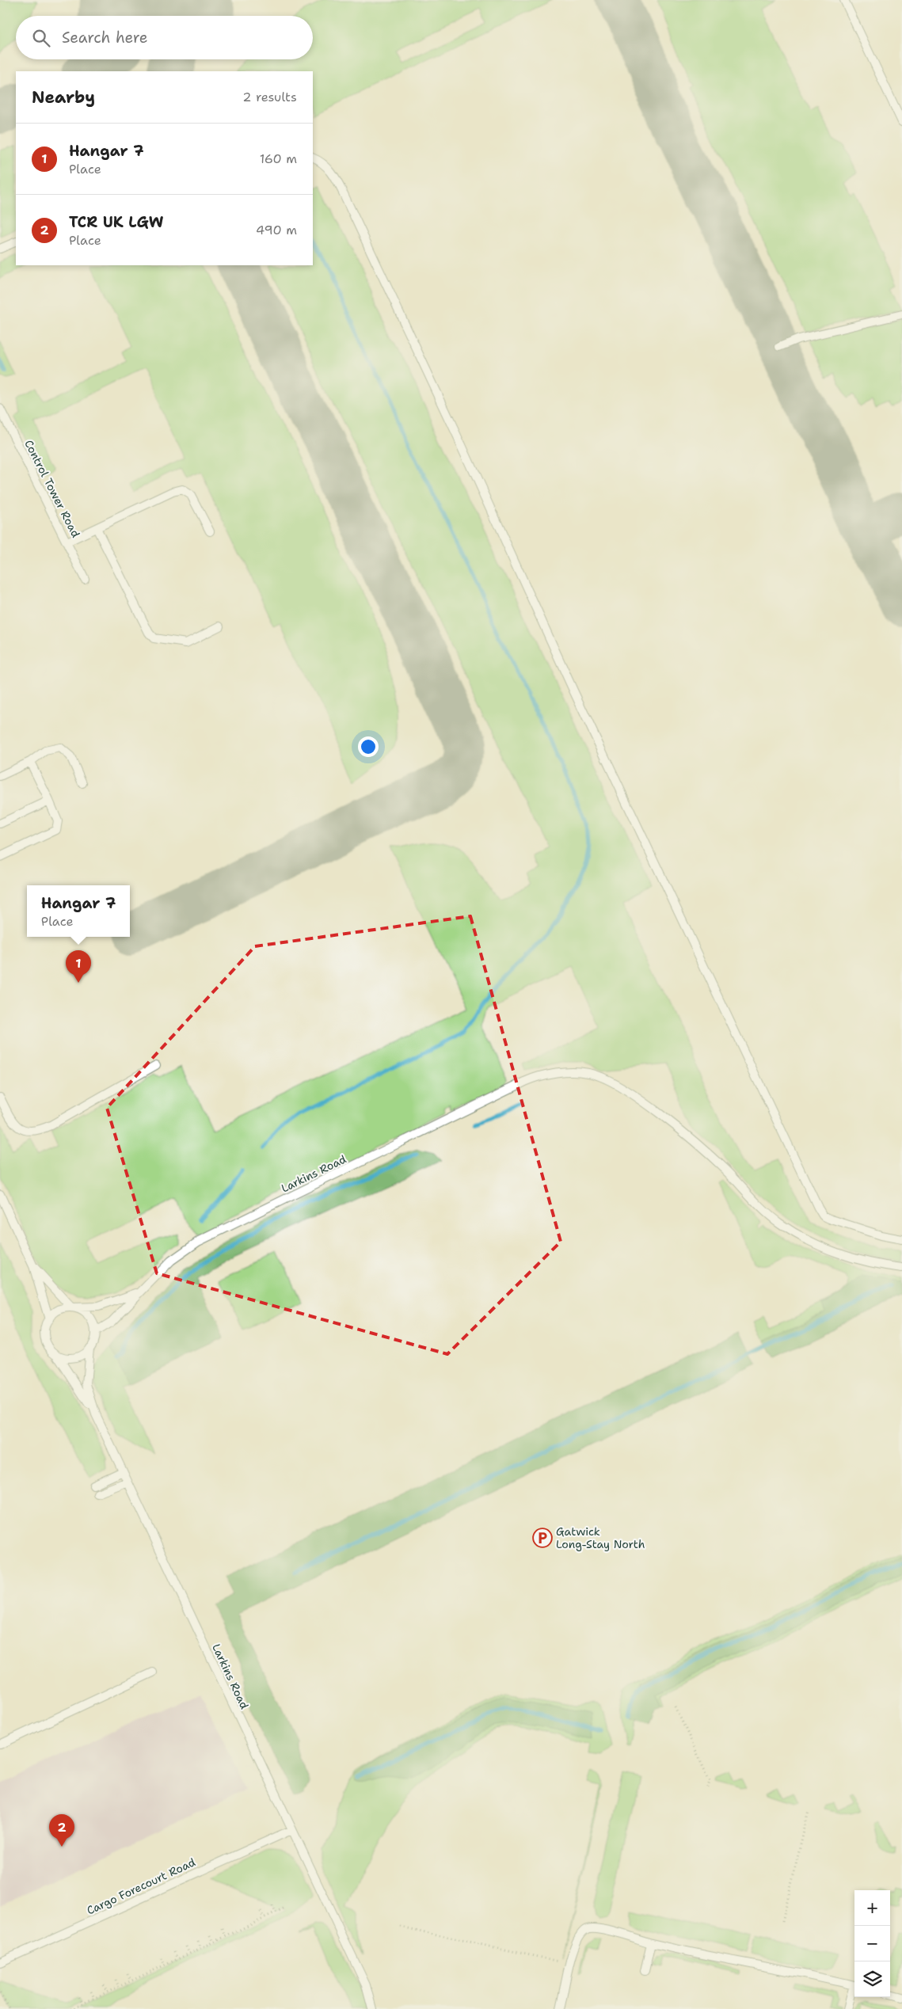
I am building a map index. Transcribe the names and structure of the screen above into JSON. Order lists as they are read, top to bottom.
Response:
{
  "streets": {
    "lane": ["Control Tower Road", "Larkins Road", "Cargo Forecourt Road"]
  },
  "crossings": [
    ["Larkins Road", "Cargo Forecourt Road"]
  ],
  "places": {
    "parking": ["Gatwick Long-Stay North"]
  },
  "page": {
    "search": "Search here",
    "heading": ["Nearby", "2 results"],
    "list": [
      {
        "mark": "1",
        "name": "Hangar 7",
        "note": "Place",
        "value": "160 m"
      },
      {
        "mark": "2",
        "name": "TCR UK LGW",
        "note": "Place",
        "value": "490 m"
      }
    ],
    "popup": ["Hangar 7", "Place"],
    "pins": ["1", "2"],
    "map_buttons": ["+", "−"]
  }
}
